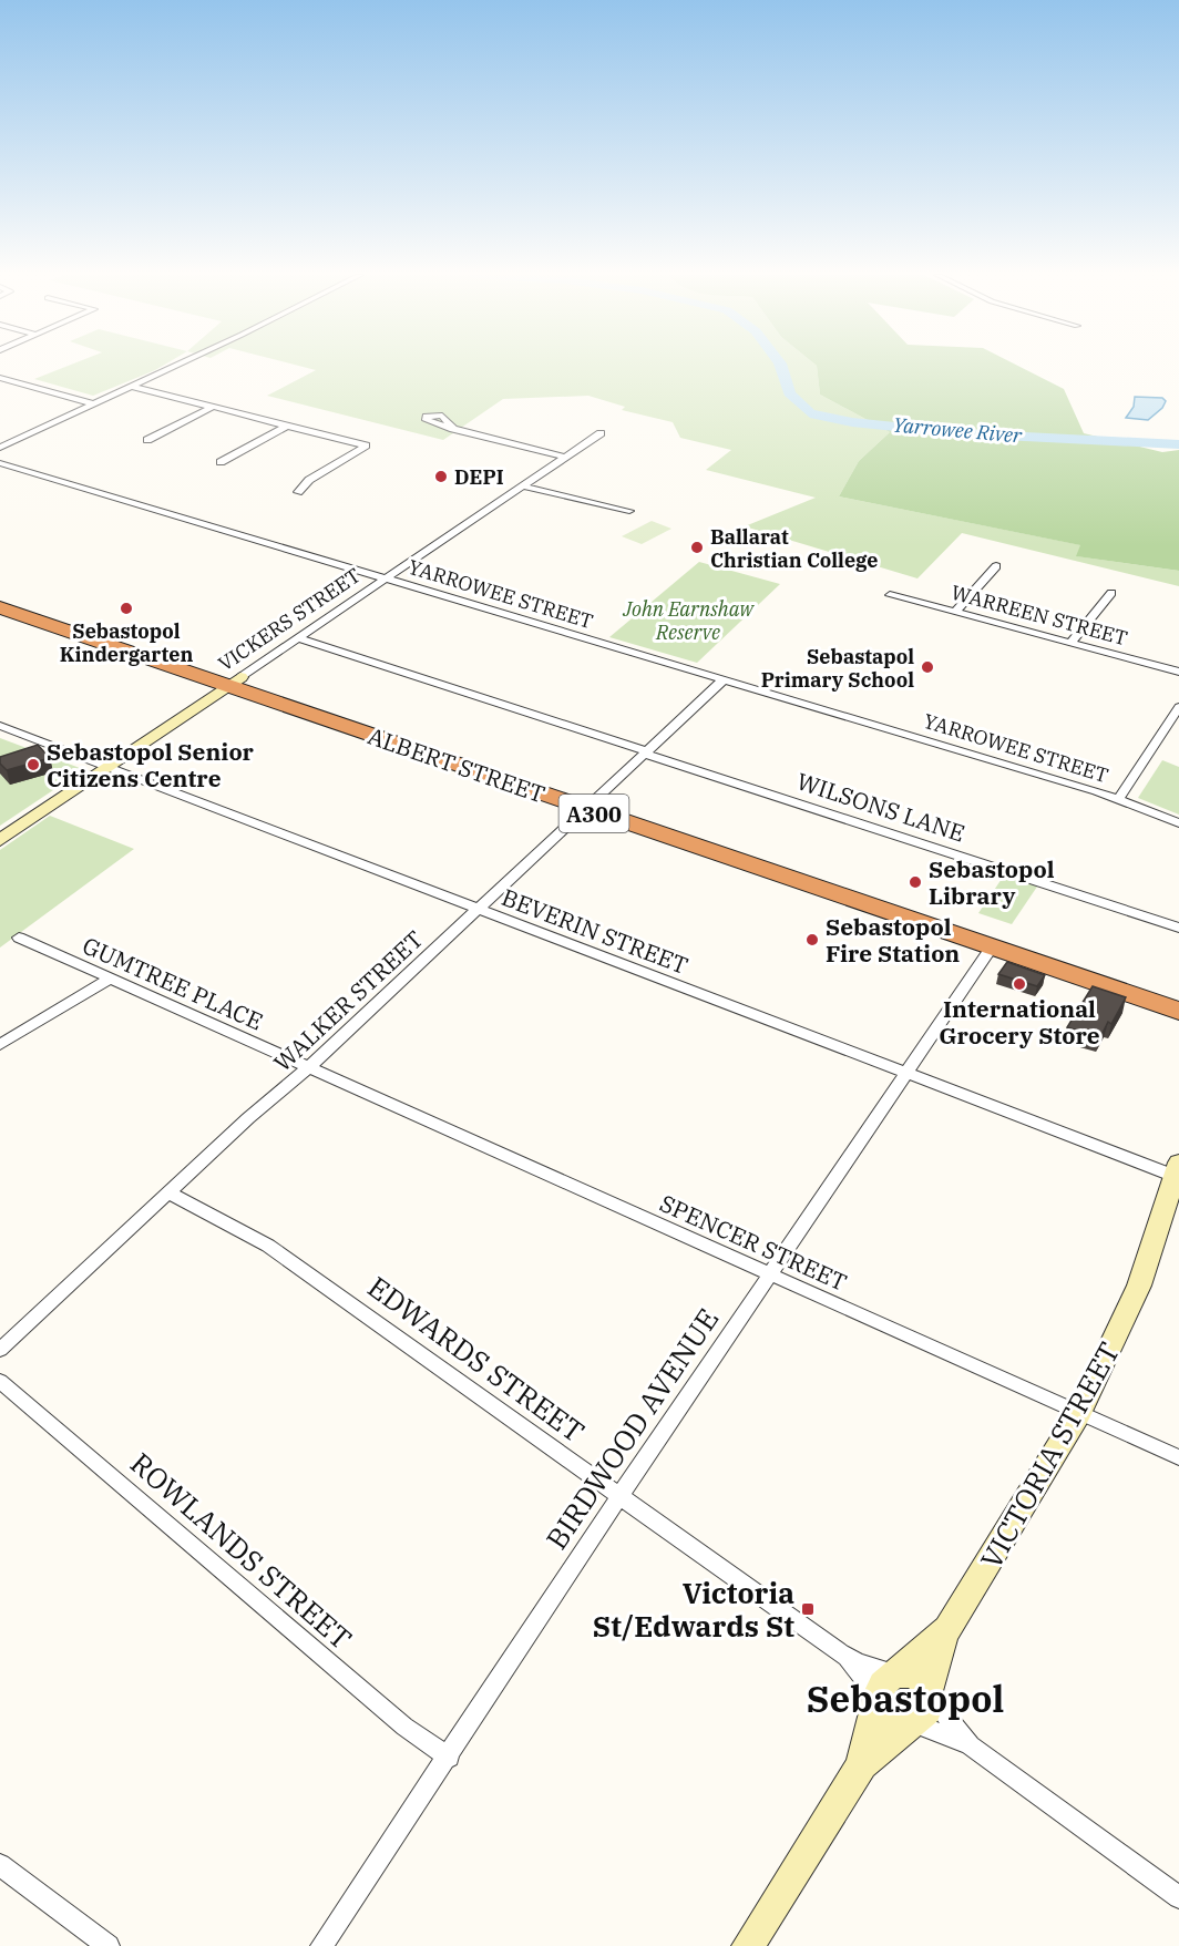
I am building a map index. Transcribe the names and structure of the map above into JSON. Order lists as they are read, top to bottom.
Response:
{
  "streets": {
    "highway": ["ALBERT STREET", "A300"],
    "street": [
      "YARROWEE STREET",
      "WARREEN STREET",
      "VICKERS STREET",
      "WILSONS LANE",
      "BEVERIN STREET",
      "GUMTREE PLACE",
      "WALKER STREET",
      "SPENCER STREET",
      "EDWARDS STREET",
      "BIRDWOOD AVENUE",
      "VICTORIA STREET",
      "ROWLANDS STREET"
    ]
  },
  "crossings": [
    ["YARROWEE STREET", "VICKERS STREET"],
    ["YARROWEE STREET", "WALKER STREET"],
    ["VICKERS STREET", "ALBERT STREET"],
    ["VICKERS STREET", "WILSONS LANE"],
    ["VICKERS STREET", "BEVERIN STREET"],
    ["ALBERT STREET", "WALKER STREET"],
    ["ALBERT STREET", "BIRDWOOD AVENUE"],
    ["WILSONS LANE", "WALKER STREET"],
    ["BEVERIN STREET", "WALKER STREET"],
    ["BEVERIN STREET", "BIRDWOOD AVENUE"],
    ["BEVERIN STREET", "VICTORIA STREET"],
    ["GUMTREE PLACE", "WALKER STREET"],
    ["GUMTREE PLACE", "SPENCER STREET"],
    ["WALKER STREET", "SPENCER STREET"],
    ["WALKER STREET", "EDWARDS STREET"],
    ["SPENCER STREET", "BIRDWOOD AVENUE"],
    ["SPENCER STREET", "VICTORIA STREET"],
    ["EDWARDS STREET", "BIRDWOOD AVENUE"],
    ["EDWARDS STREET", "VICTORIA STREET"],
    ["BIRDWOOD AVENUE", "ROWLANDS STREET"]
  ],
  "districts": ["Sebastopol"],
  "water": ["Yarrowee River"],
  "parks": ["John Earnshaw Reserve"],
  "places": {
    "other": [
      "DEPI",
      "Ballarat Christian College",
      "Sebastopol Kindergarten",
      "Sebastapol Primary School",
      "Sebastopol Senior Citizens Centre",
      "Sebastopol Library",
      "Sebastopol Fire Station",
      "International Grocery Store"
    ],
    "transit": ["Victoria St/Edwards St"]
  }
}
